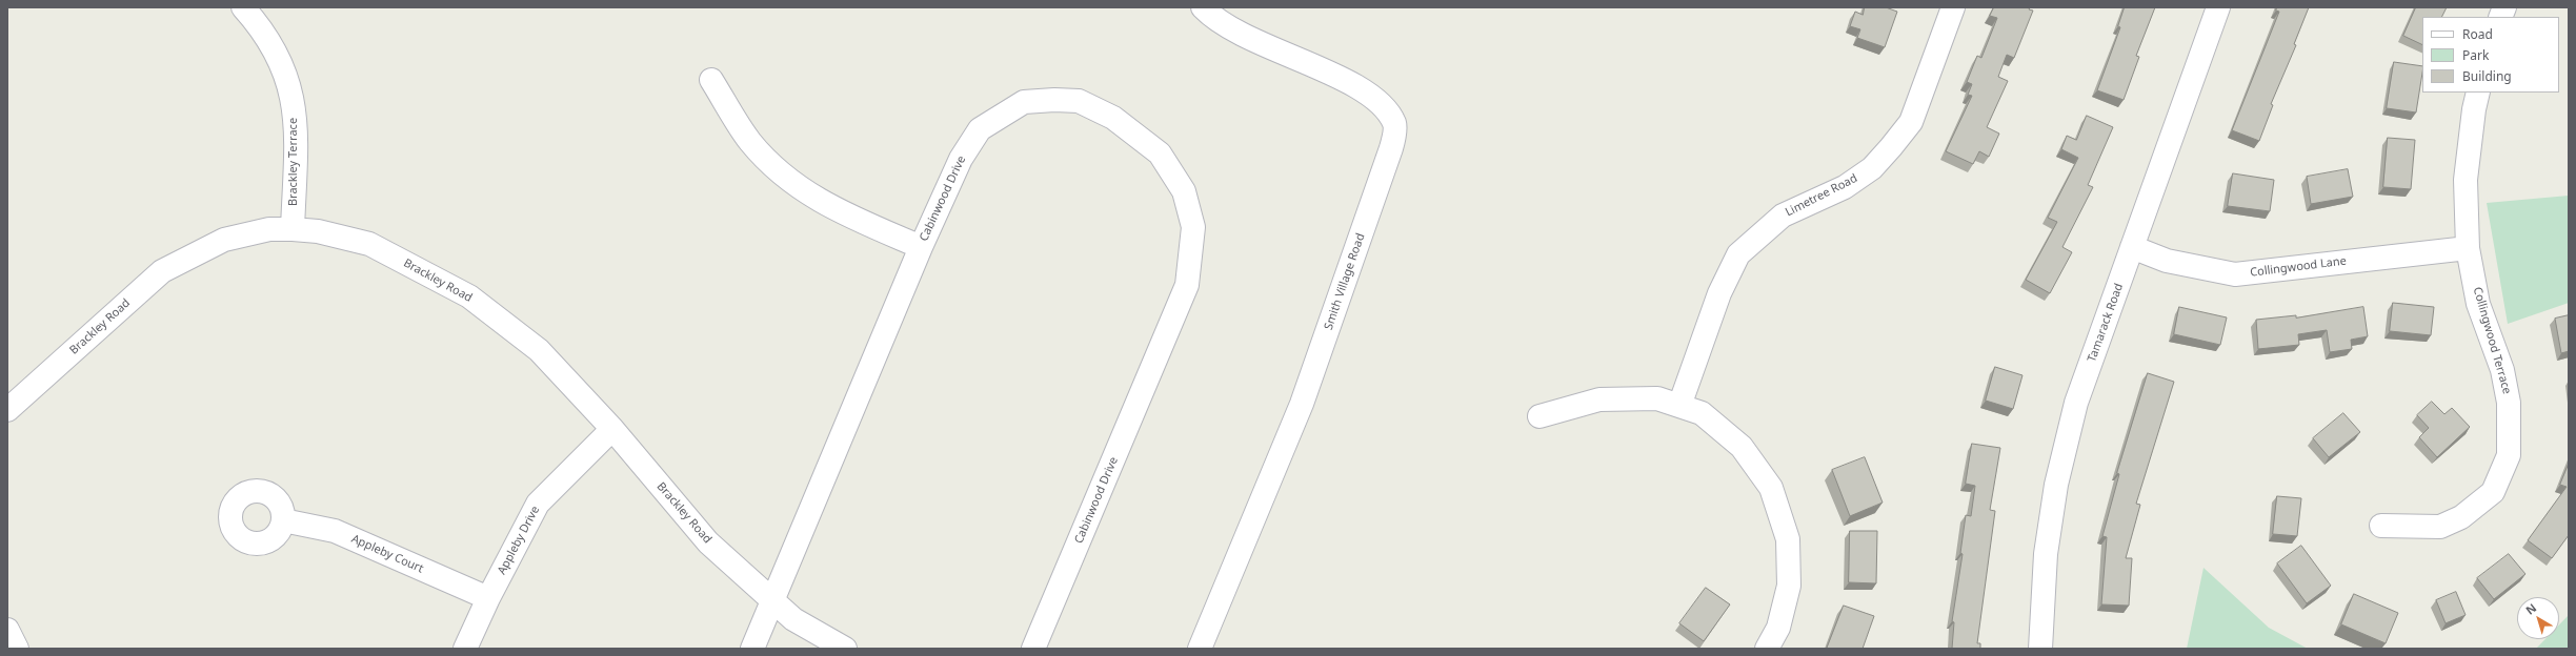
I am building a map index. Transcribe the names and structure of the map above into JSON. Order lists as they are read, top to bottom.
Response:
{
  "streets": {
    "street": [
      "Brackley Terrace",
      "Limetree Road",
      "Cabinwood Drive",
      "Collingwood Lane",
      "Brackley Road",
      "Smith Village Road",
      "Tamarack Road",
      "Collingwood Terrace",
      "Appleby Drive",
      "Appleby Court"
    ]
  },
  "crossings": [
    ["Brackley Terrace", "Brackley Road"],
    ["Cabinwood Drive", "Brackley Road"],
    ["Collingwood Lane", "Tamarack Road"],
    ["Collingwood Lane", "Collingwood Terrace"],
    ["Brackley Road", "Appleby Drive"],
    ["Appleby Drive", "Appleby Court"]
  ],
  "legend": ["Road", "Park", "Building"],
  "north": "top left"
}
